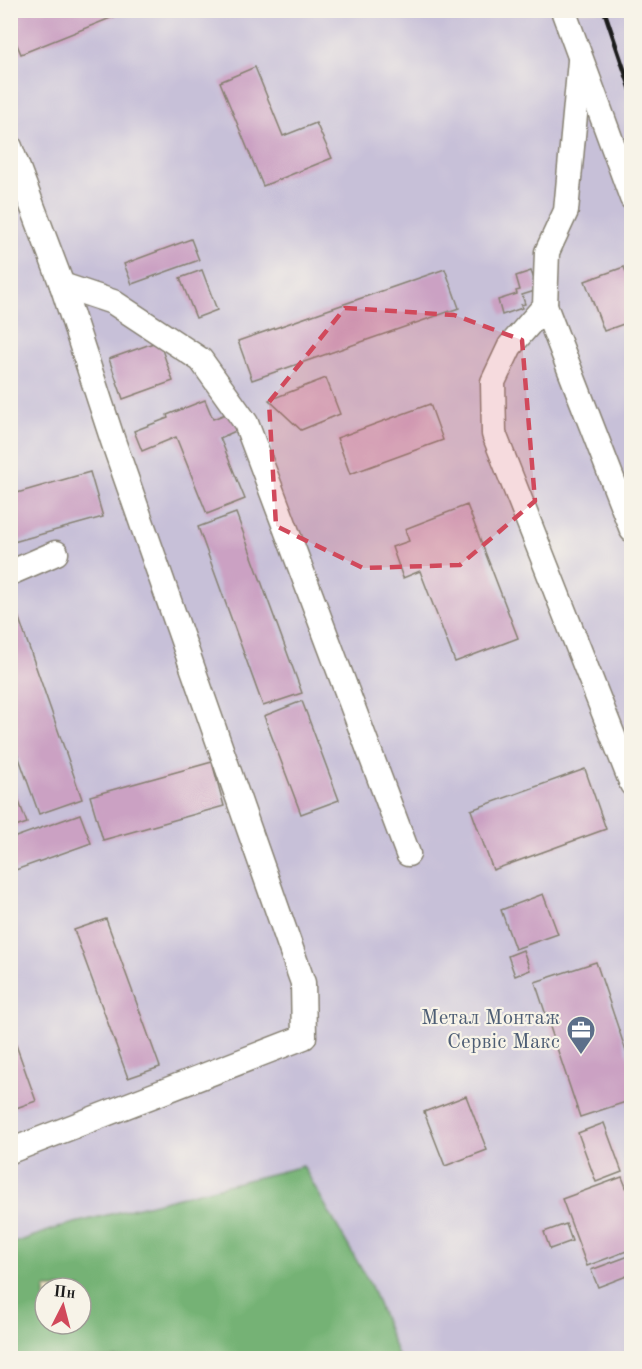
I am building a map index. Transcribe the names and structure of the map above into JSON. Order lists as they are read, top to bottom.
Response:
{
  "places": {
    "office": ["Метал Монтаж Сервіс Макс"]
  },
  "north": "top"
}
